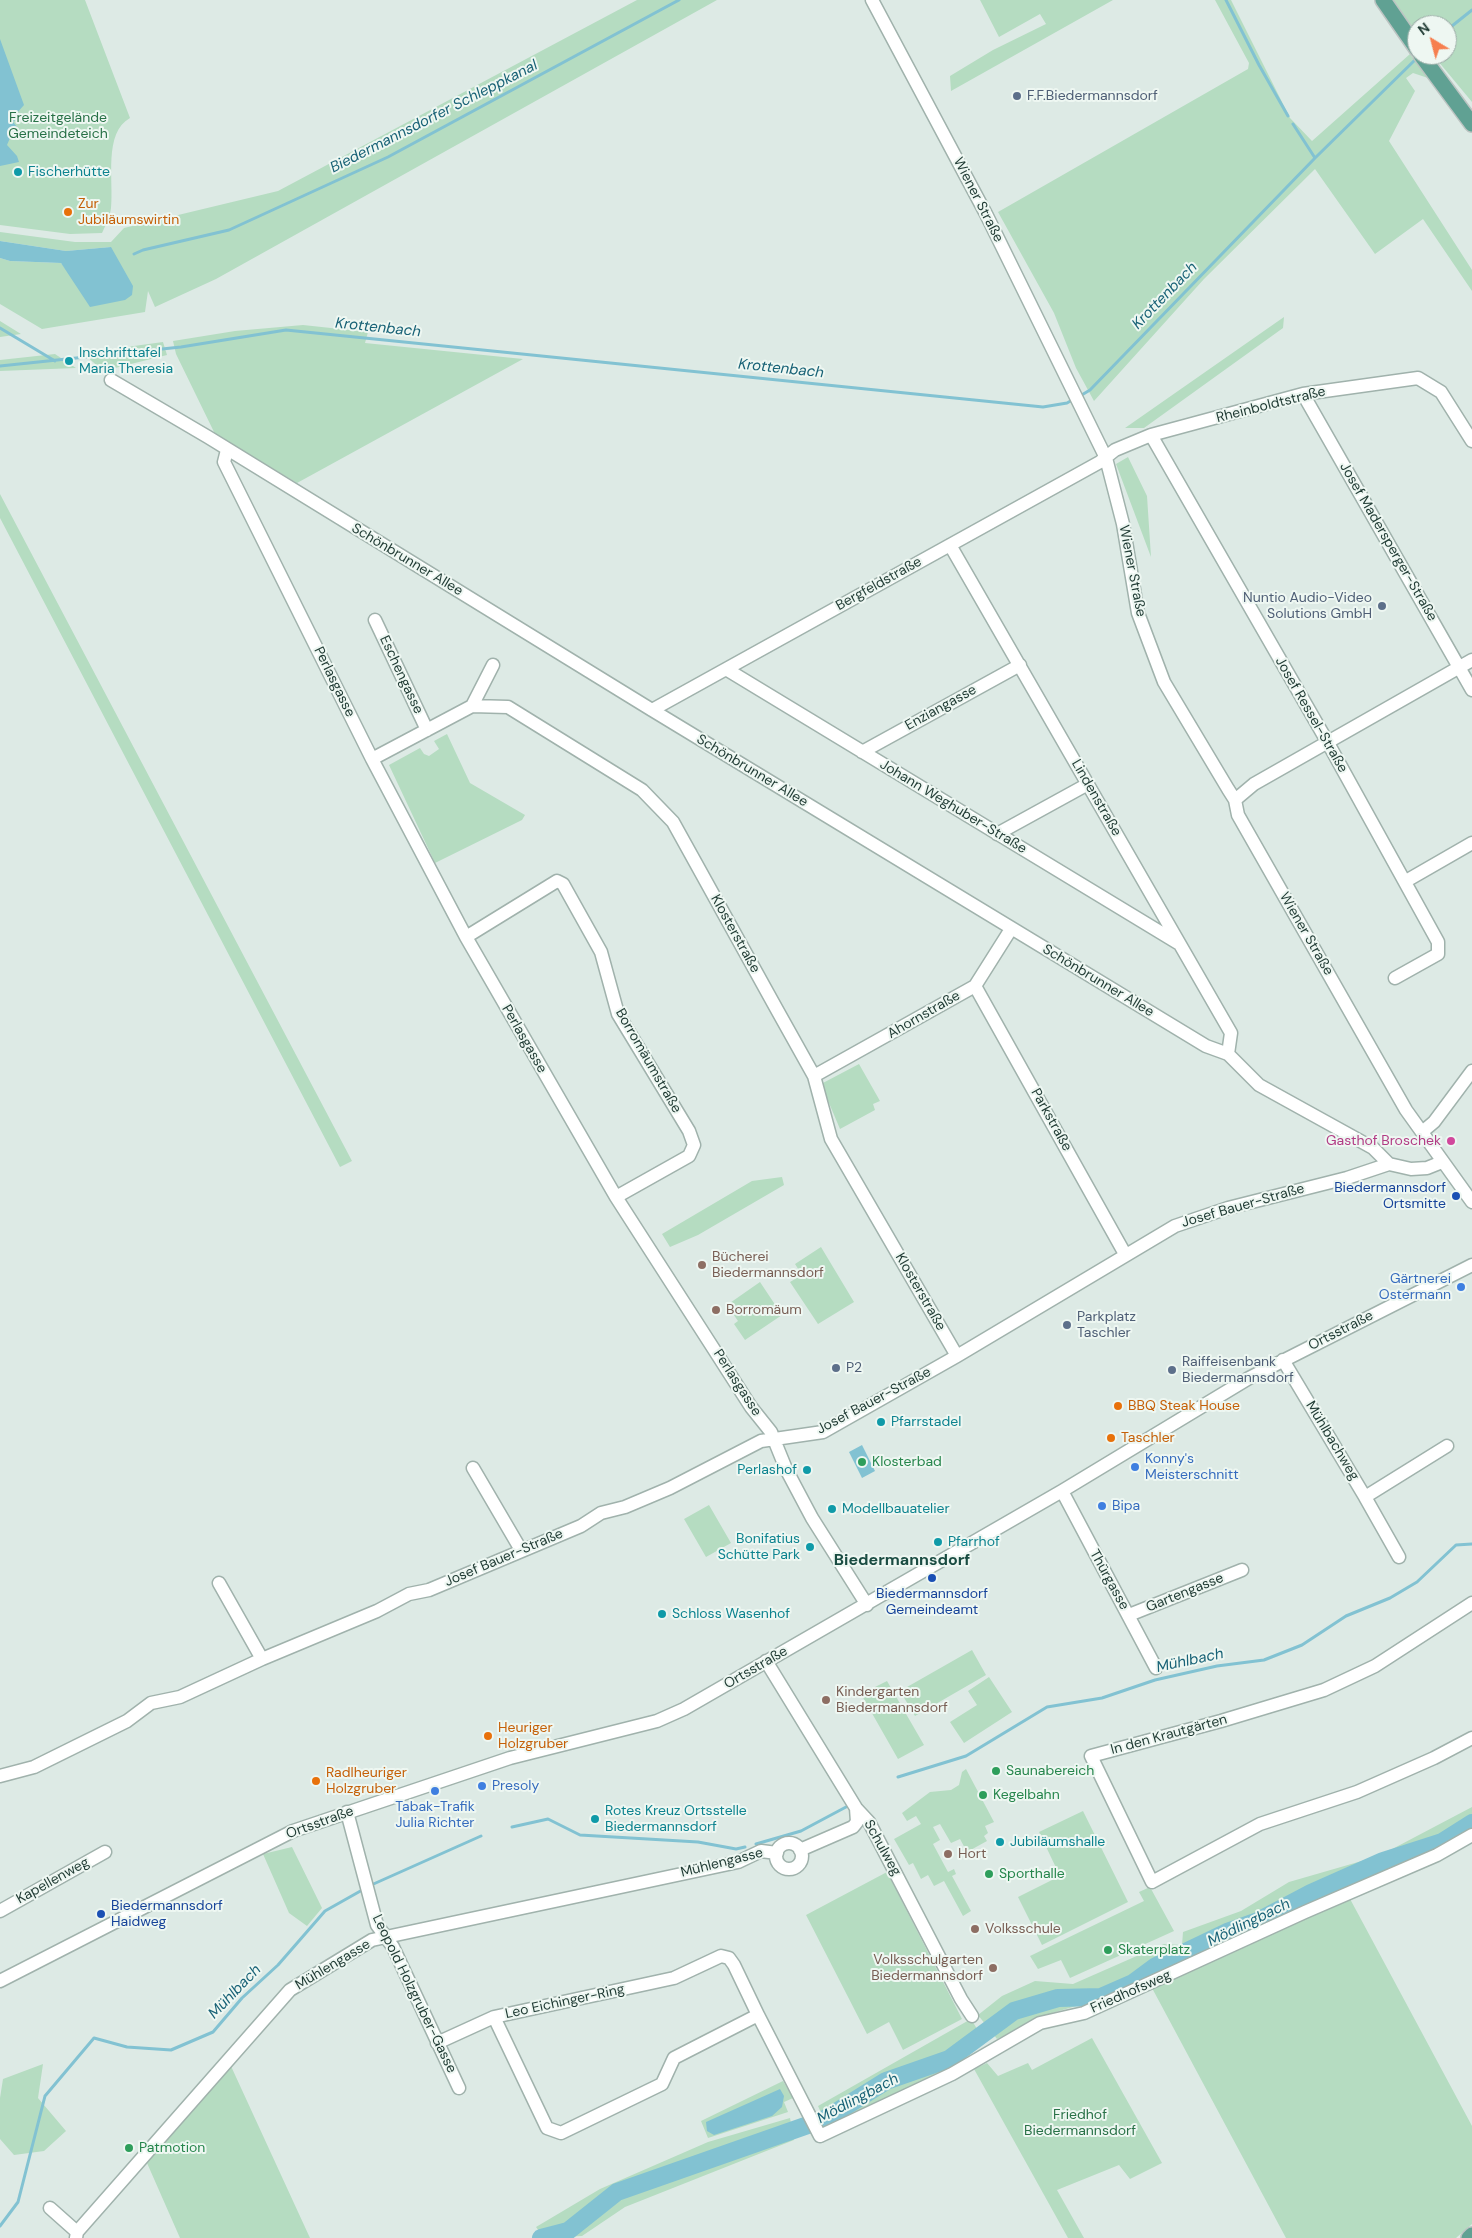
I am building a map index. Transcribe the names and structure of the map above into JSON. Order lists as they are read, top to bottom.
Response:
{
  "streets": {
    "street": [
      "Wiener Straße",
      "Rheinboldtstraße",
      "Josef Madersperger-Straße",
      "Schönbrunner Allee",
      "Bergfeldstraße",
      "Eschengasse",
      "Perlasgasse",
      "Enziangasse",
      "Josef Ressel-Straße",
      "Lindenstraße",
      "Johann Weghuber-Straße",
      "Klosterstraße",
      "Ahornstraße",
      "Borromäumstraße",
      "Parkstraße",
      "Josef Bauer-Straße",
      "Ortsstraße",
      "Mühlbachweg",
      "Thürgasse",
      "Gartengasse",
      "In den Krautgärten",
      "Schulweg",
      "Mühlengasse",
      "Kapellenweg",
      "Friedhofsweg",
      "Leopold Holzgruber-Gasse",
      "Leo Eichinger-Ring"
    ]
  },
  "crossings": [
    ["Wiener Straße", "Rheinboldtstraße"],
    ["Wiener Straße", "Bergfeldstraße"],
    ["Rheinboldtstraße", "Josef Madersperger-Straße"],
    ["Rheinboldtstraße", "Bergfeldstraße"],
    ["Rheinboldtstraße", "Josef Ressel-Straße"],
    ["Schönbrunner Allee", "Bergfeldstraße"],
    ["Schönbrunner Allee", "Perlasgasse"],
    ["Schönbrunner Allee", "Lindenstraße"],
    ["Schönbrunner Allee", "Ahornstraße"],
    ["Schönbrunner Allee", "Josef Bauer-Straße"],
    ["Bergfeldstraße", "Lindenstraße"],
    ["Bergfeldstraße", "Johann Weghuber-Straße"],
    ["Eschengasse", "Klosterstraße"],
    ["Perlasgasse", "Klosterstraße"],
    ["Perlasgasse", "Borromäumstraße"],
    ["Perlasgasse", "Josef Bauer-Straße"],
    ["Perlasgasse", "Ortsstraße"],
    ["Enziangasse", "Lindenstraße"],
    ["Enziangasse", "Johann Weghuber-Straße"],
    ["Lindenstraße", "Johann Weghuber-Straße"],
    ["Klosterstraße", "Ahornstraße"],
    ["Klosterstraße", "Josef Bauer-Straße"],
    ["Ahornstraße", "Parkstraße"],
    ["Parkstraße", "Josef Bauer-Straße"],
    ["Ortsstraße", "Mühlbachweg"],
    ["Ortsstraße", "Thürgasse"],
    ["Ortsstraße", "Schulweg"],
    ["Ortsstraße", "Leopold Holzgruber-Gasse"],
    ["Thürgasse", "Gartengasse"],
    ["Schulweg", "Mühlengasse"],
    ["Mühlengasse", "Leopold Holzgruber-Gasse"],
    ["Friedhofsweg", "Leo Eichinger-Ring"]
  ],
  "districts": ["Biedermannsdorf"],
  "water": [
    "Biedermannsdorfer Schleppkanal",
    "Krottenbach",
    "Mühlbach",
    "Mödlingbach"
  ],
  "parks": ["Freizeitgelände Gemeindeteich", "Friedhof Biedermannsdorf"],
  "places": [
    "F.F.Biedermannsdorf",
    "Fischerhütte",
    "Zur Jubiläumswirtin",
    "Inschrifttafel Maria Theresia",
    "Nuntio Audio-Video Solutions GmbH",
    "Gasthof Broschek",
    "Biedermannsdorf Ortsmitte",
    "Bücherei Biedermannsdorf",
    "Gärtnerei Ostermann",
    "Borromäum",
    "Parkplatz Taschler",
    "P2",
    "Raiffeisenbank Biedermannsdorf",
    "BBQ Steak House",
    "Pfarrstadel",
    "Taschler",
    "Klosterbad",
    "Konny's Meisterschnitt",
    "Perlashof",
    "Bipa",
    "Modellbauatelier",
    "Pfarrhof",
    "Bonifatius Schütte Park",
    "Biedermannsdorf Gemeindeamt",
    "Schloss Wasenhof",
    "Kindergarten Biedermannsdorf",
    "Heuriger Holzgruber",
    "Saunabereich",
    "Radlheuriger Holzgruber",
    "Presoly",
    "Tabak-Trafik Julia Richter",
    "Kegelbahn",
    "Rotes Kreuz Ortsstelle Biedermannsdorf",
    "Jubiläumshalle",
    "Hort",
    "Sporthalle",
    "Biedermannsdorf Haidweg",
    "Volksschule",
    "Skaterplatz",
    "Volksschulgarten Biedermannsdorf",
    "Patmotion"
  ],
  "north": "top left"
}
